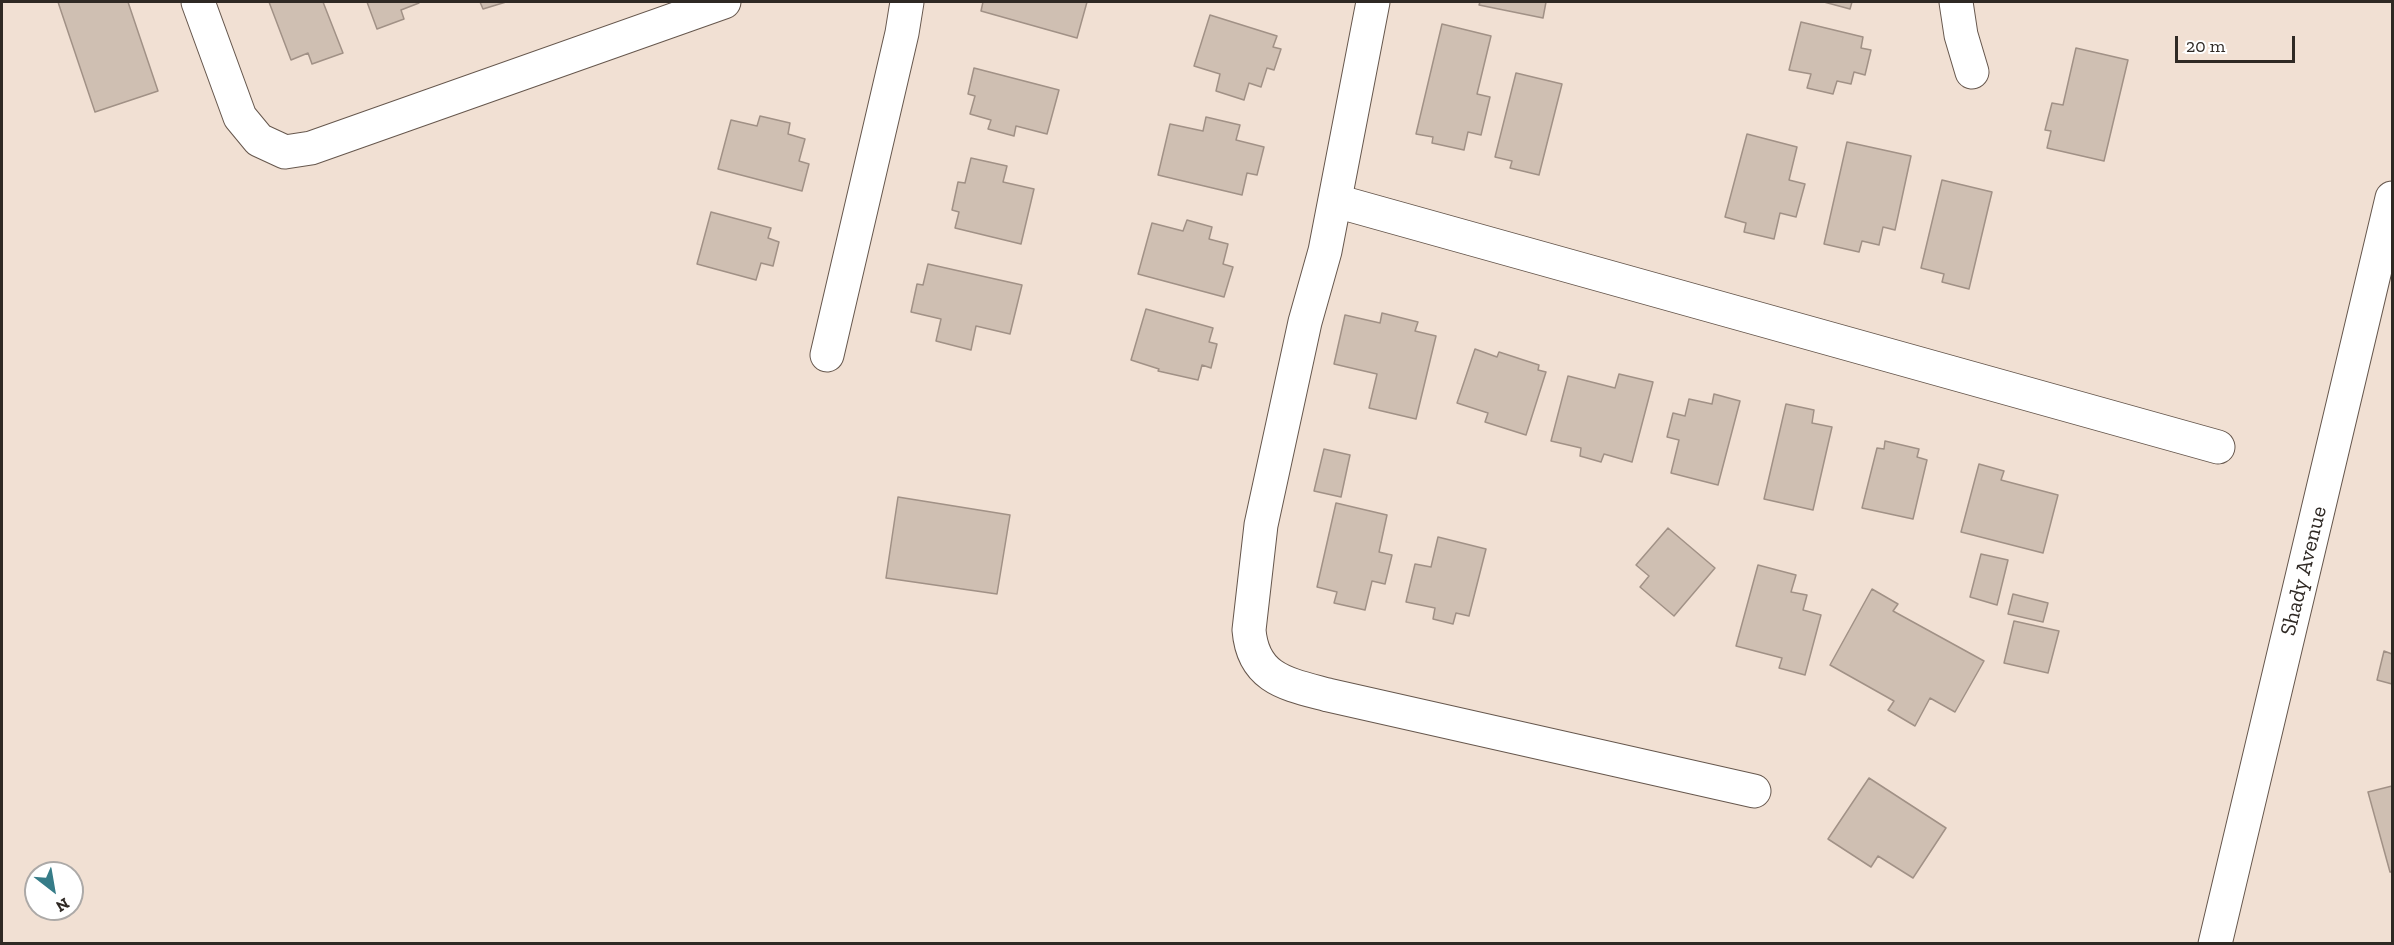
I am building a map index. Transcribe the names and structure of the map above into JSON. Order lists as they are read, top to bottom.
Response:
{
  "streets": {
    "street": ["Shady Avenue"]
  },
  "scale_bar": "20 m",
  "north": "bottom right"
}
